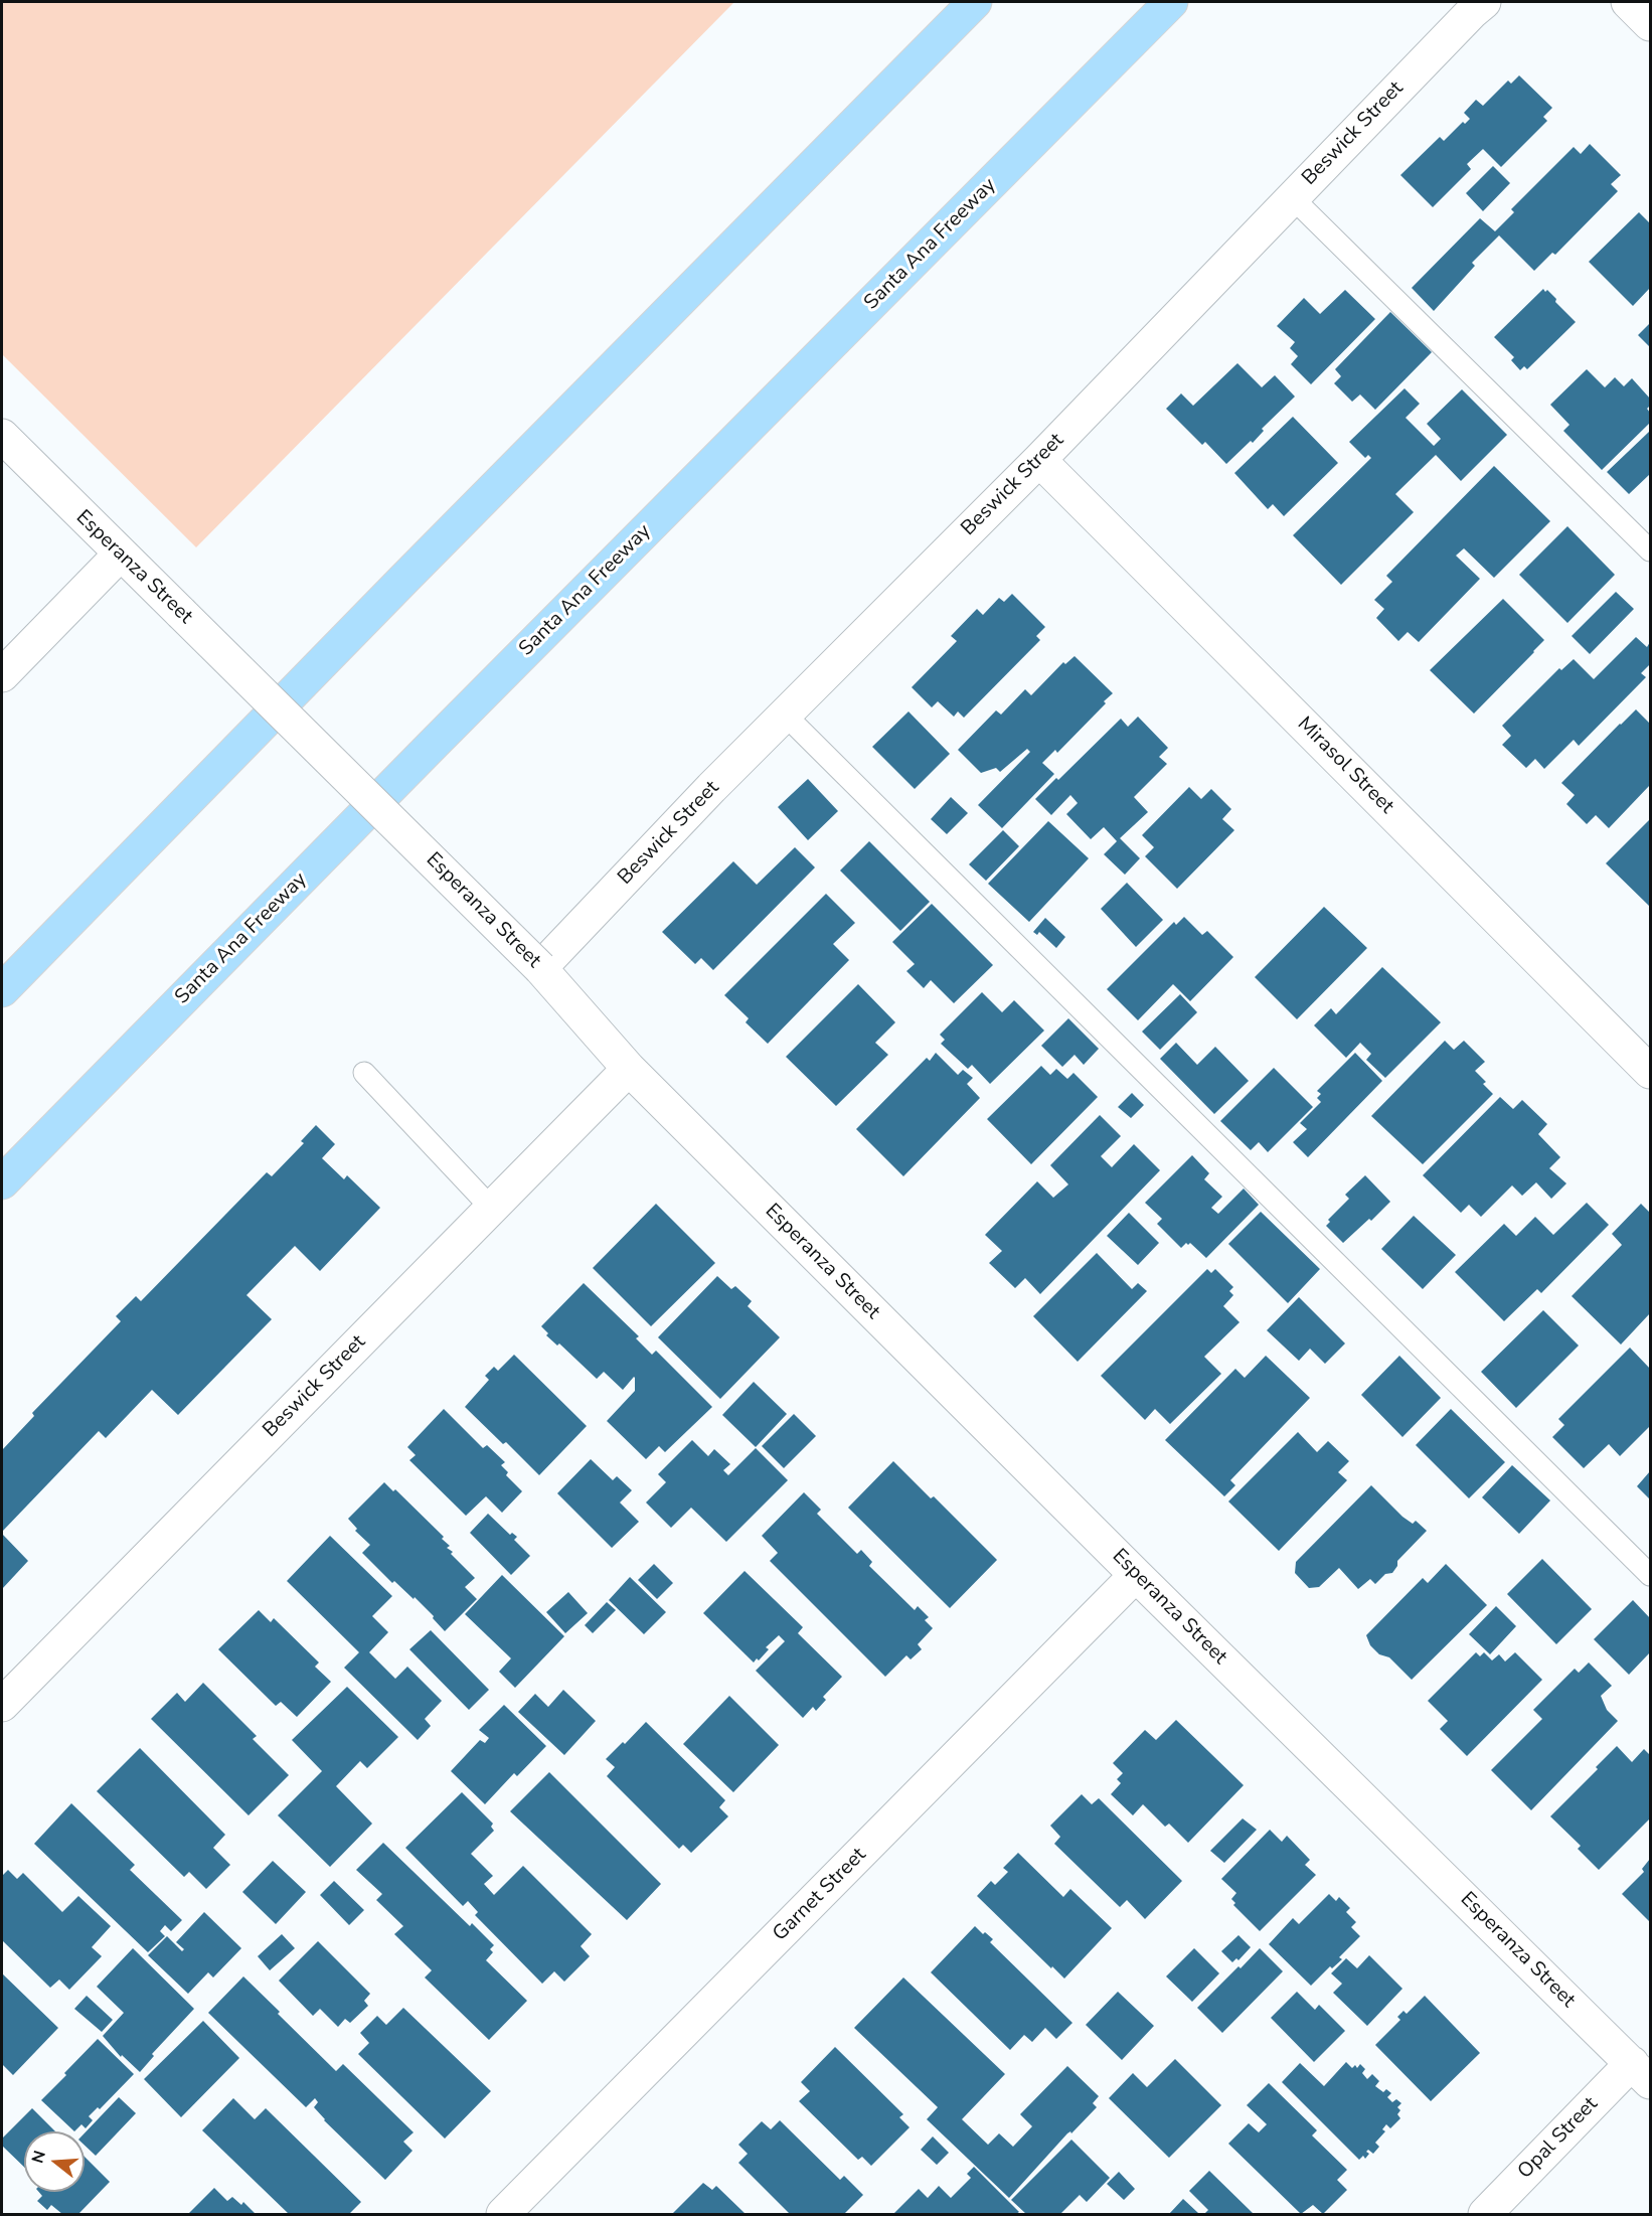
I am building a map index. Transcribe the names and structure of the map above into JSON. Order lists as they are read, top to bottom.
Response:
{
  "streets": {
    "highway": ["Santa Ana Freeway"],
    "street": [
      "Beswick Street",
      "Esperanza Street",
      "Mirasol Street",
      "Garnet Street",
      "Opal Street"
    ]
  },
  "crossings": [
    ["Beswick Street", "Esperanza Street"],
    ["Beswick Street", "Mirasol Street"],
    ["Esperanza Street", "Garnet Street"],
    ["Esperanza Street", "Opal Street"]
  ],
  "north": "left"
}
